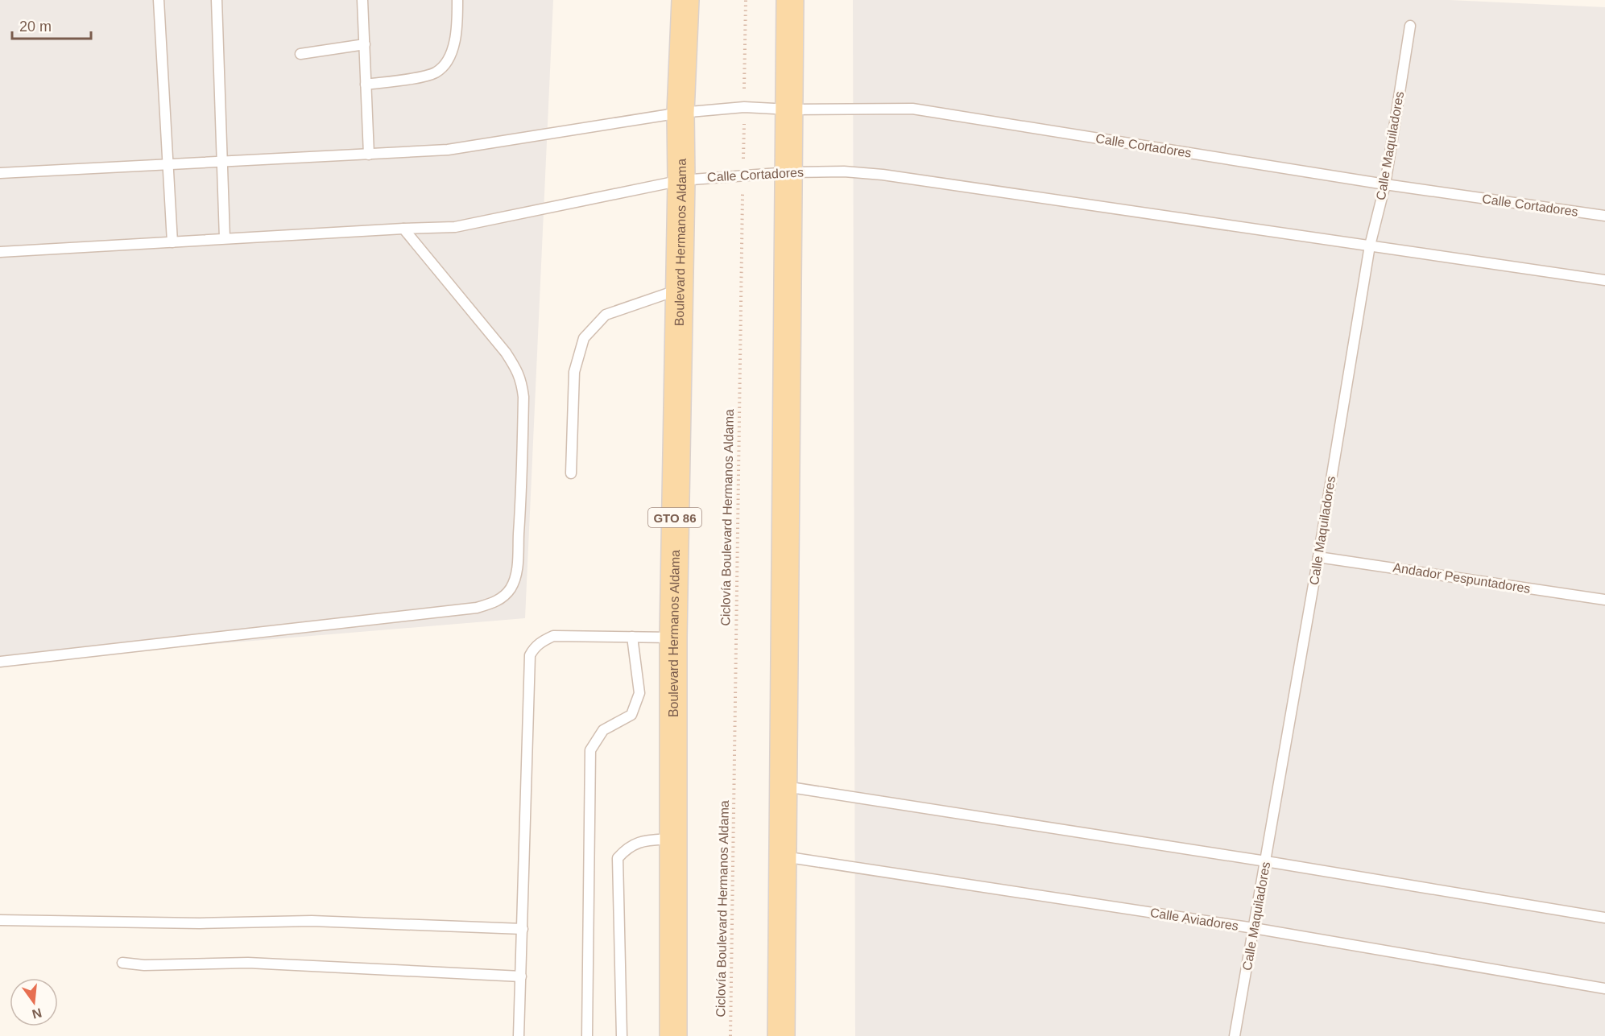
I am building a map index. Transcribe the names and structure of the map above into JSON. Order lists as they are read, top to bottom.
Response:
{
  "streets": {
    "main road": ["Boulevard Hermanos Aldama", "GTO 86"],
    "lane": [
      "Calle Cortadores",
      "Calle Maquiladores",
      "Andador Pespuntadores",
      "Calle Aviadores"
    ],
    "path": ["Ciclovía Boulevard Hermanos Aldama"]
  },
  "crossings": [
    ["Calle Cortadores", "Calle Maquiladores"],
    ["Calle Cortadores", "Boulevard Hermanos Aldama"],
    ["Calle Cortadores", "Ciclovía Boulevard Hermanos Aldama"],
    ["Calle Maquiladores", "Andador Pespuntadores"],
    ["Calle Maquiladores", "Calle Aviadores"]
  ],
  "scale_bar": "20 m",
  "north": "bottom"
}
